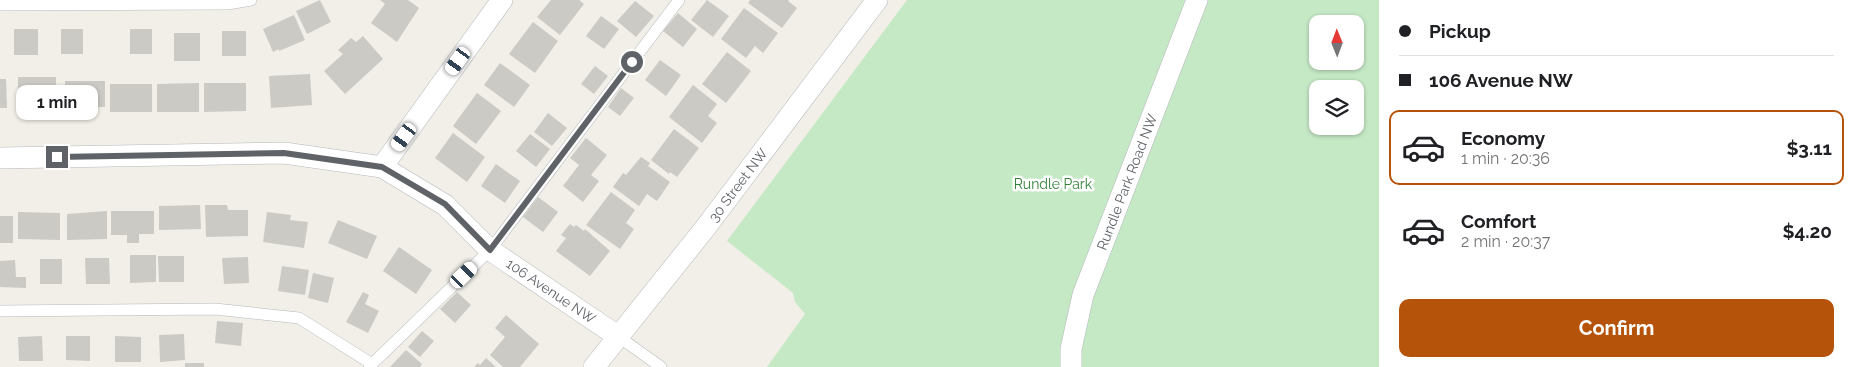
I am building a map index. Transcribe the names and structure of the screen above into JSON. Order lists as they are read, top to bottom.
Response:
{
  "streets": {
    "street": ["Rundle Park Road NW", "30 Street NW", "106 Avenue NW"]
  },
  "crossings": [
    ["30 Street NW", "106 Avenue NW"]
  ],
  "parks": ["Rundle Park"],
  "north": "top",
  "page": {
    "banner": ["Pickup", "106 Avenue NW"],
    "bubble": "1 min",
    "list": [
      {
        "name": "Economy",
        "note": "1 min · 20:36",
        "value": "$3.11"
      },
      {
        "name": "Comfort",
        "note": "2 min · 20:37",
        "value": "$4.20"
      }
    ],
    "buttons": "Confirm"
  }
}
